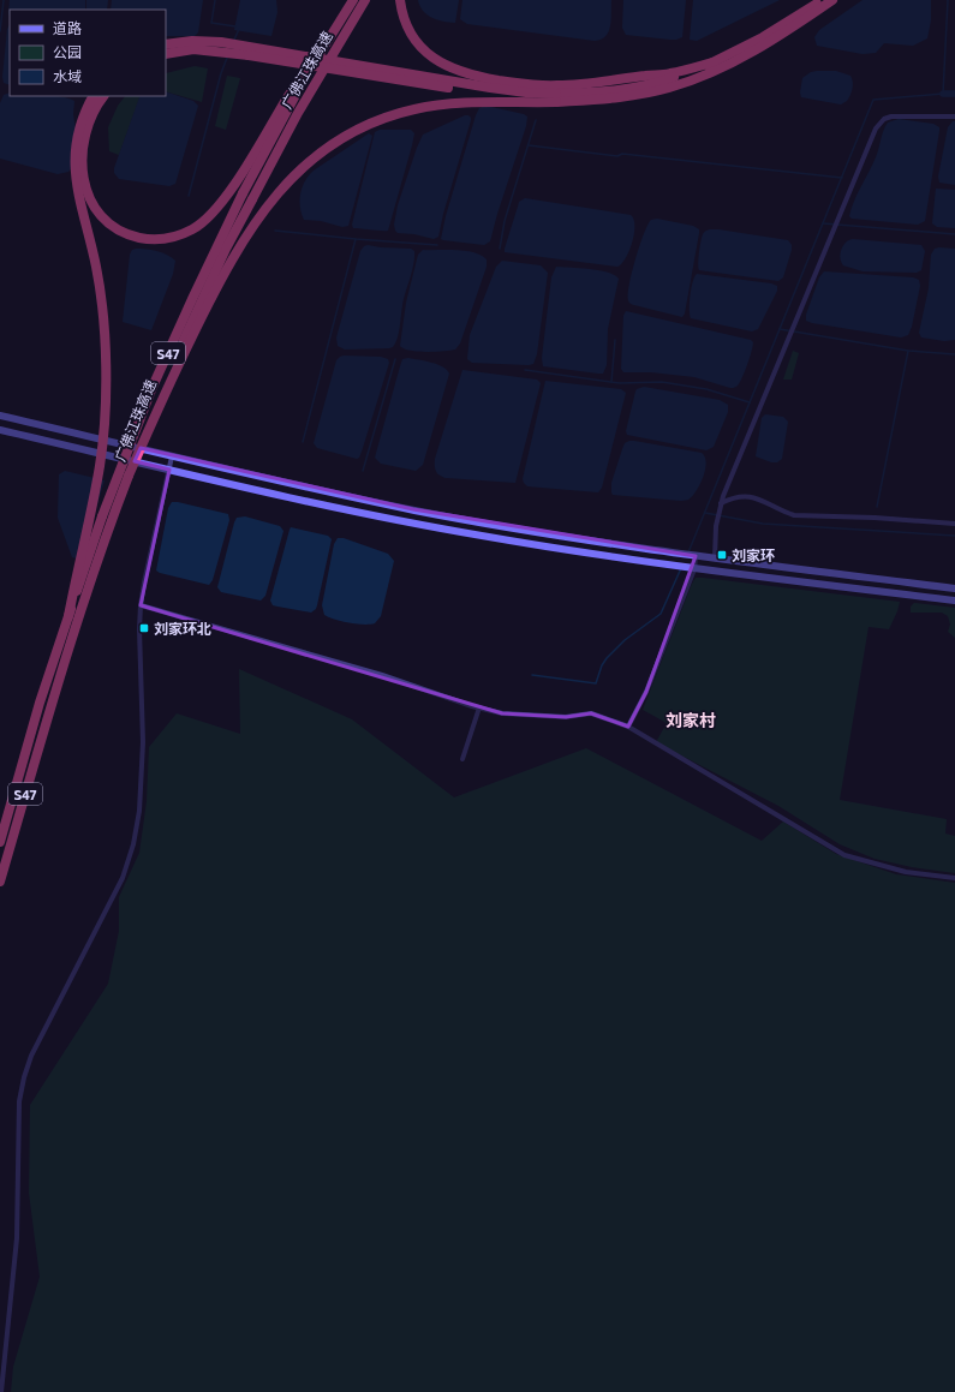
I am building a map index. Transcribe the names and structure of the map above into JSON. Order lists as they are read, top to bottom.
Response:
{
  "streets": {
    "highway": ["广佛江珠高速", "S47"]
  },
  "districts": ["刘家村"],
  "places": {
    "transit": ["刘家环", "刘家环北"]
  },
  "legend": ["道路", "公园", "水域"]
}
